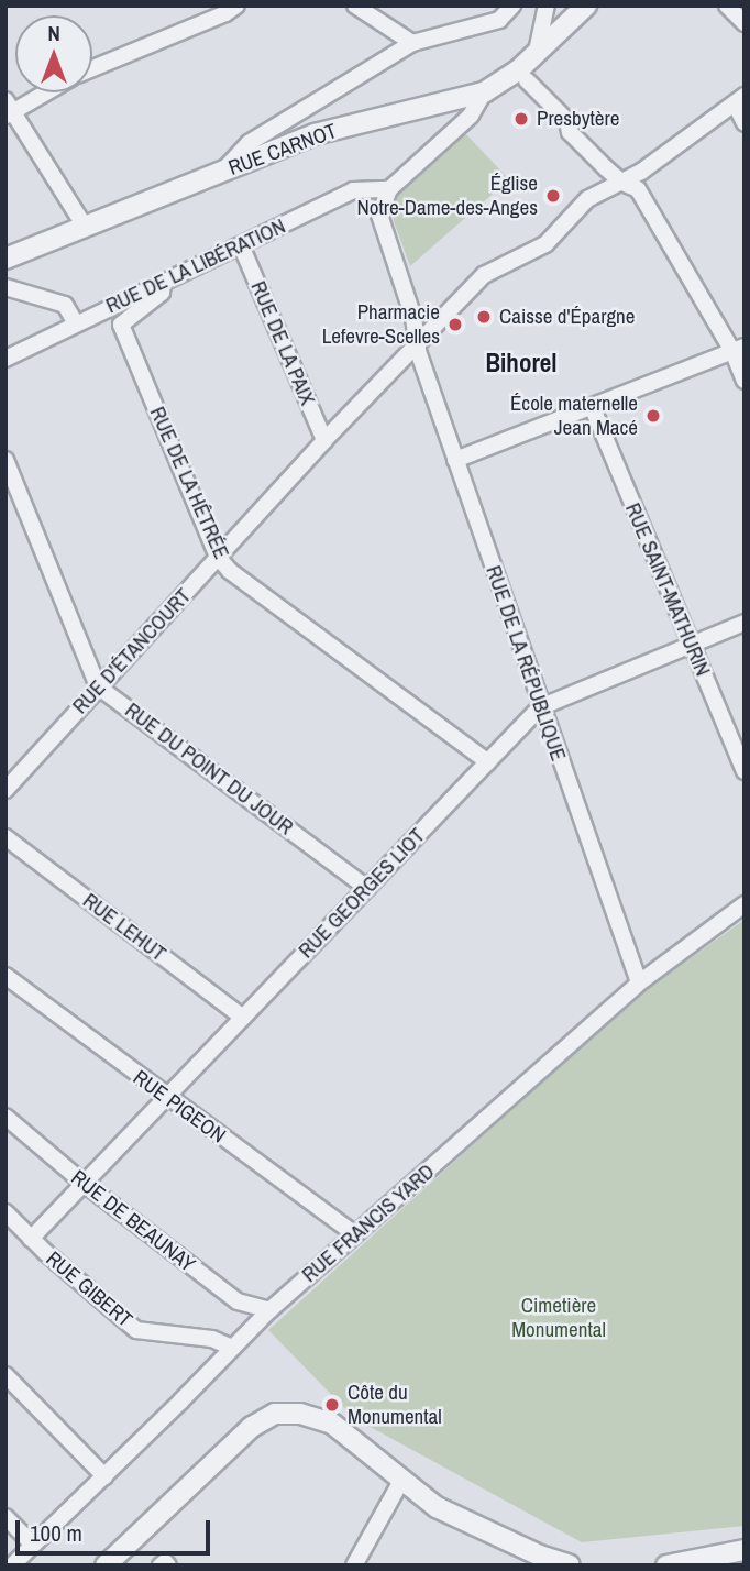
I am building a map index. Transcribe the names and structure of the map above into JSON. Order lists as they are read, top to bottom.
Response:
{
  "streets": {
    "street": [
      "RUE CARNOT",
      "RUE DE LA LIBÉRATION",
      "RUE DE LA PAIX",
      "RUE DE LA HÊTRÉE",
      "RUE SAINT-MATHURIN",
      "RUE D'ÉTANCOURT",
      "RUE DE LA RÉPUBLIQUE",
      "RUE DU POINT DU JOUR",
      "RUE GEORGES LIOT",
      "RUE LEHUT",
      "RUE PIGEON",
      "RUE DE BEAUNAY",
      "RUE FRANCIS YARD",
      "RUE GIBERT"
    ]
  },
  "crossings": [
    ["RUE DE LA LIBÉRATION", "RUE DE LA PAIX"],
    ["RUE DE LA LIBÉRATION", "RUE DE LA HÊTRÉE"],
    ["RUE DE LA LIBÉRATION", "RUE DE LA RÉPUBLIQUE"],
    ["RUE DE LA PAIX", "RUE D'ÉTANCOURT"],
    ["RUE DE LA HÊTRÉE", "RUE D'ÉTANCOURT"],
    ["RUE DE LA HÊTRÉE", "RUE GEORGES LIOT"],
    ["RUE SAINT-MATHURIN", "RUE GEORGES LIOT"],
    ["RUE D'ÉTANCOURT", "RUE DE LA RÉPUBLIQUE"],
    ["RUE D'ÉTANCOURT", "RUE DU POINT DU JOUR"],
    ["RUE DE LA RÉPUBLIQUE", "RUE GEORGES LIOT"],
    ["RUE DE LA RÉPUBLIQUE", "RUE FRANCIS YARD"],
    ["RUE DU POINT DU JOUR", "RUE GEORGES LIOT"],
    ["RUE GEORGES LIOT", "RUE LEHUT"],
    ["RUE GEORGES LIOT", "RUE PIGEON"],
    ["RUE GEORGES LIOT", "RUE DE BEAUNAY"],
    ["RUE GEORGES LIOT", "RUE GIBERT"],
    ["RUE PIGEON", "RUE FRANCIS YARD"],
    ["RUE DE BEAUNAY", "RUE FRANCIS YARD"],
    ["RUE FRANCIS YARD", "RUE GIBERT"]
  ],
  "districts": ["Bihorel"],
  "parks": ["Cimetière Monumental"],
  "places": [
    "Presbytère",
    "Église Notre-Dame-des-Anges",
    "Caisse d'Épargne",
    "Pharmacie Lefevre-Scelles",
    "École maternelle Jean Macé",
    "Côte du Monumental"
  ],
  "scale_bar": "100 m",
  "north": "top"
}
